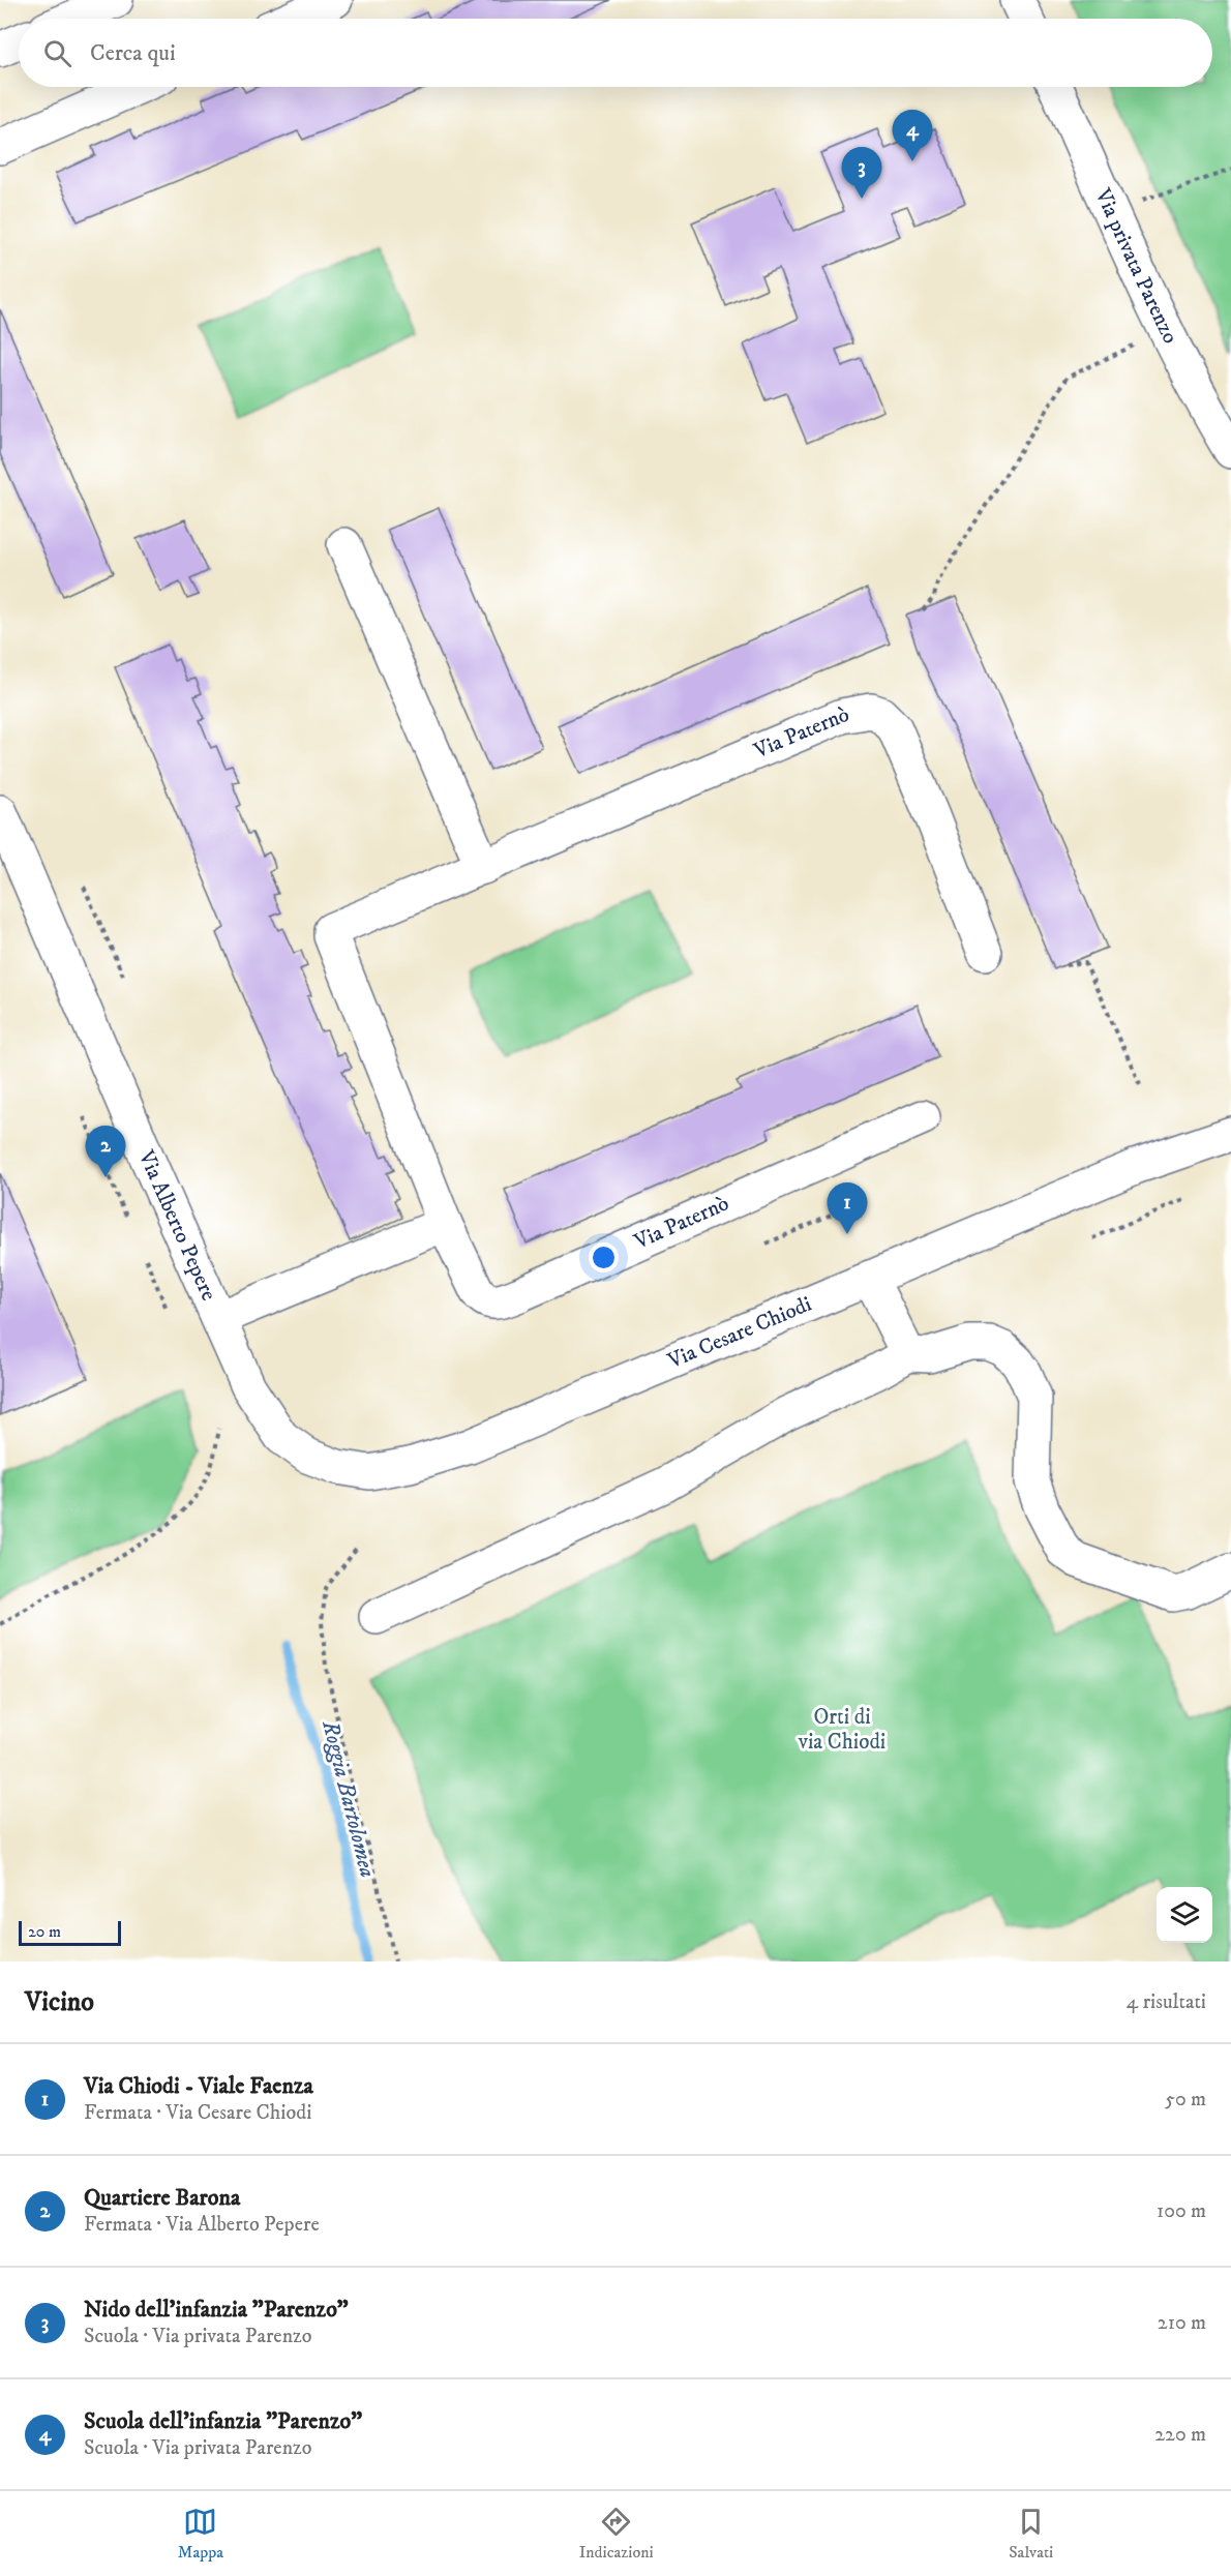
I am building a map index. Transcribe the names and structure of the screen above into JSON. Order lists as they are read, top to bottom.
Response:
{
  "streets": {
    "street": [
      "Via privata Parenzo",
      "Via Paternò",
      "Via Alberto Pepere",
      "Via Cesare Chiodi"
    ]
  },
  "crossings": [
    ["Via Alberto Pepere", "Via Cesare Chiodi"]
  ],
  "water": ["Roggia Bartolomea"],
  "parks": ["Orti di via Chiodi"],
  "scale_bar": "20 m",
  "page": {
    "search": "Cerca qui",
    "pins": [
      "4",
      "3",
      "2",
      "1"
    ],
    "scale": "20 m",
    "heading": ["Vicino", "4 risultati"],
    "list": [
      {
        "mark": "1",
        "name": "Via Chiodi - Viale Faenza",
        "note": "Fermata · Via Cesare Chiodi",
        "value": "50 m"
      },
      {
        "mark": "2",
        "name": "Quartiere Barona",
        "note": "Fermata · Via Alberto Pepere",
        "value": "100 m"
      },
      {
        "mark": "3",
        "name": "Nido dell'infanzia \"Parenzo\"",
        "note": "Scuola · Via privata Parenzo",
        "value": "210 m"
      },
      {
        "mark": "4",
        "name": "Scuola dell'infanzia \"Parenzo\"",
        "note": "Scuola · Via privata Parenzo",
        "value": "220 m"
      }
    ],
    "nav": ["Mappa", "Indicazioni", "Salvati"]
  }
}
